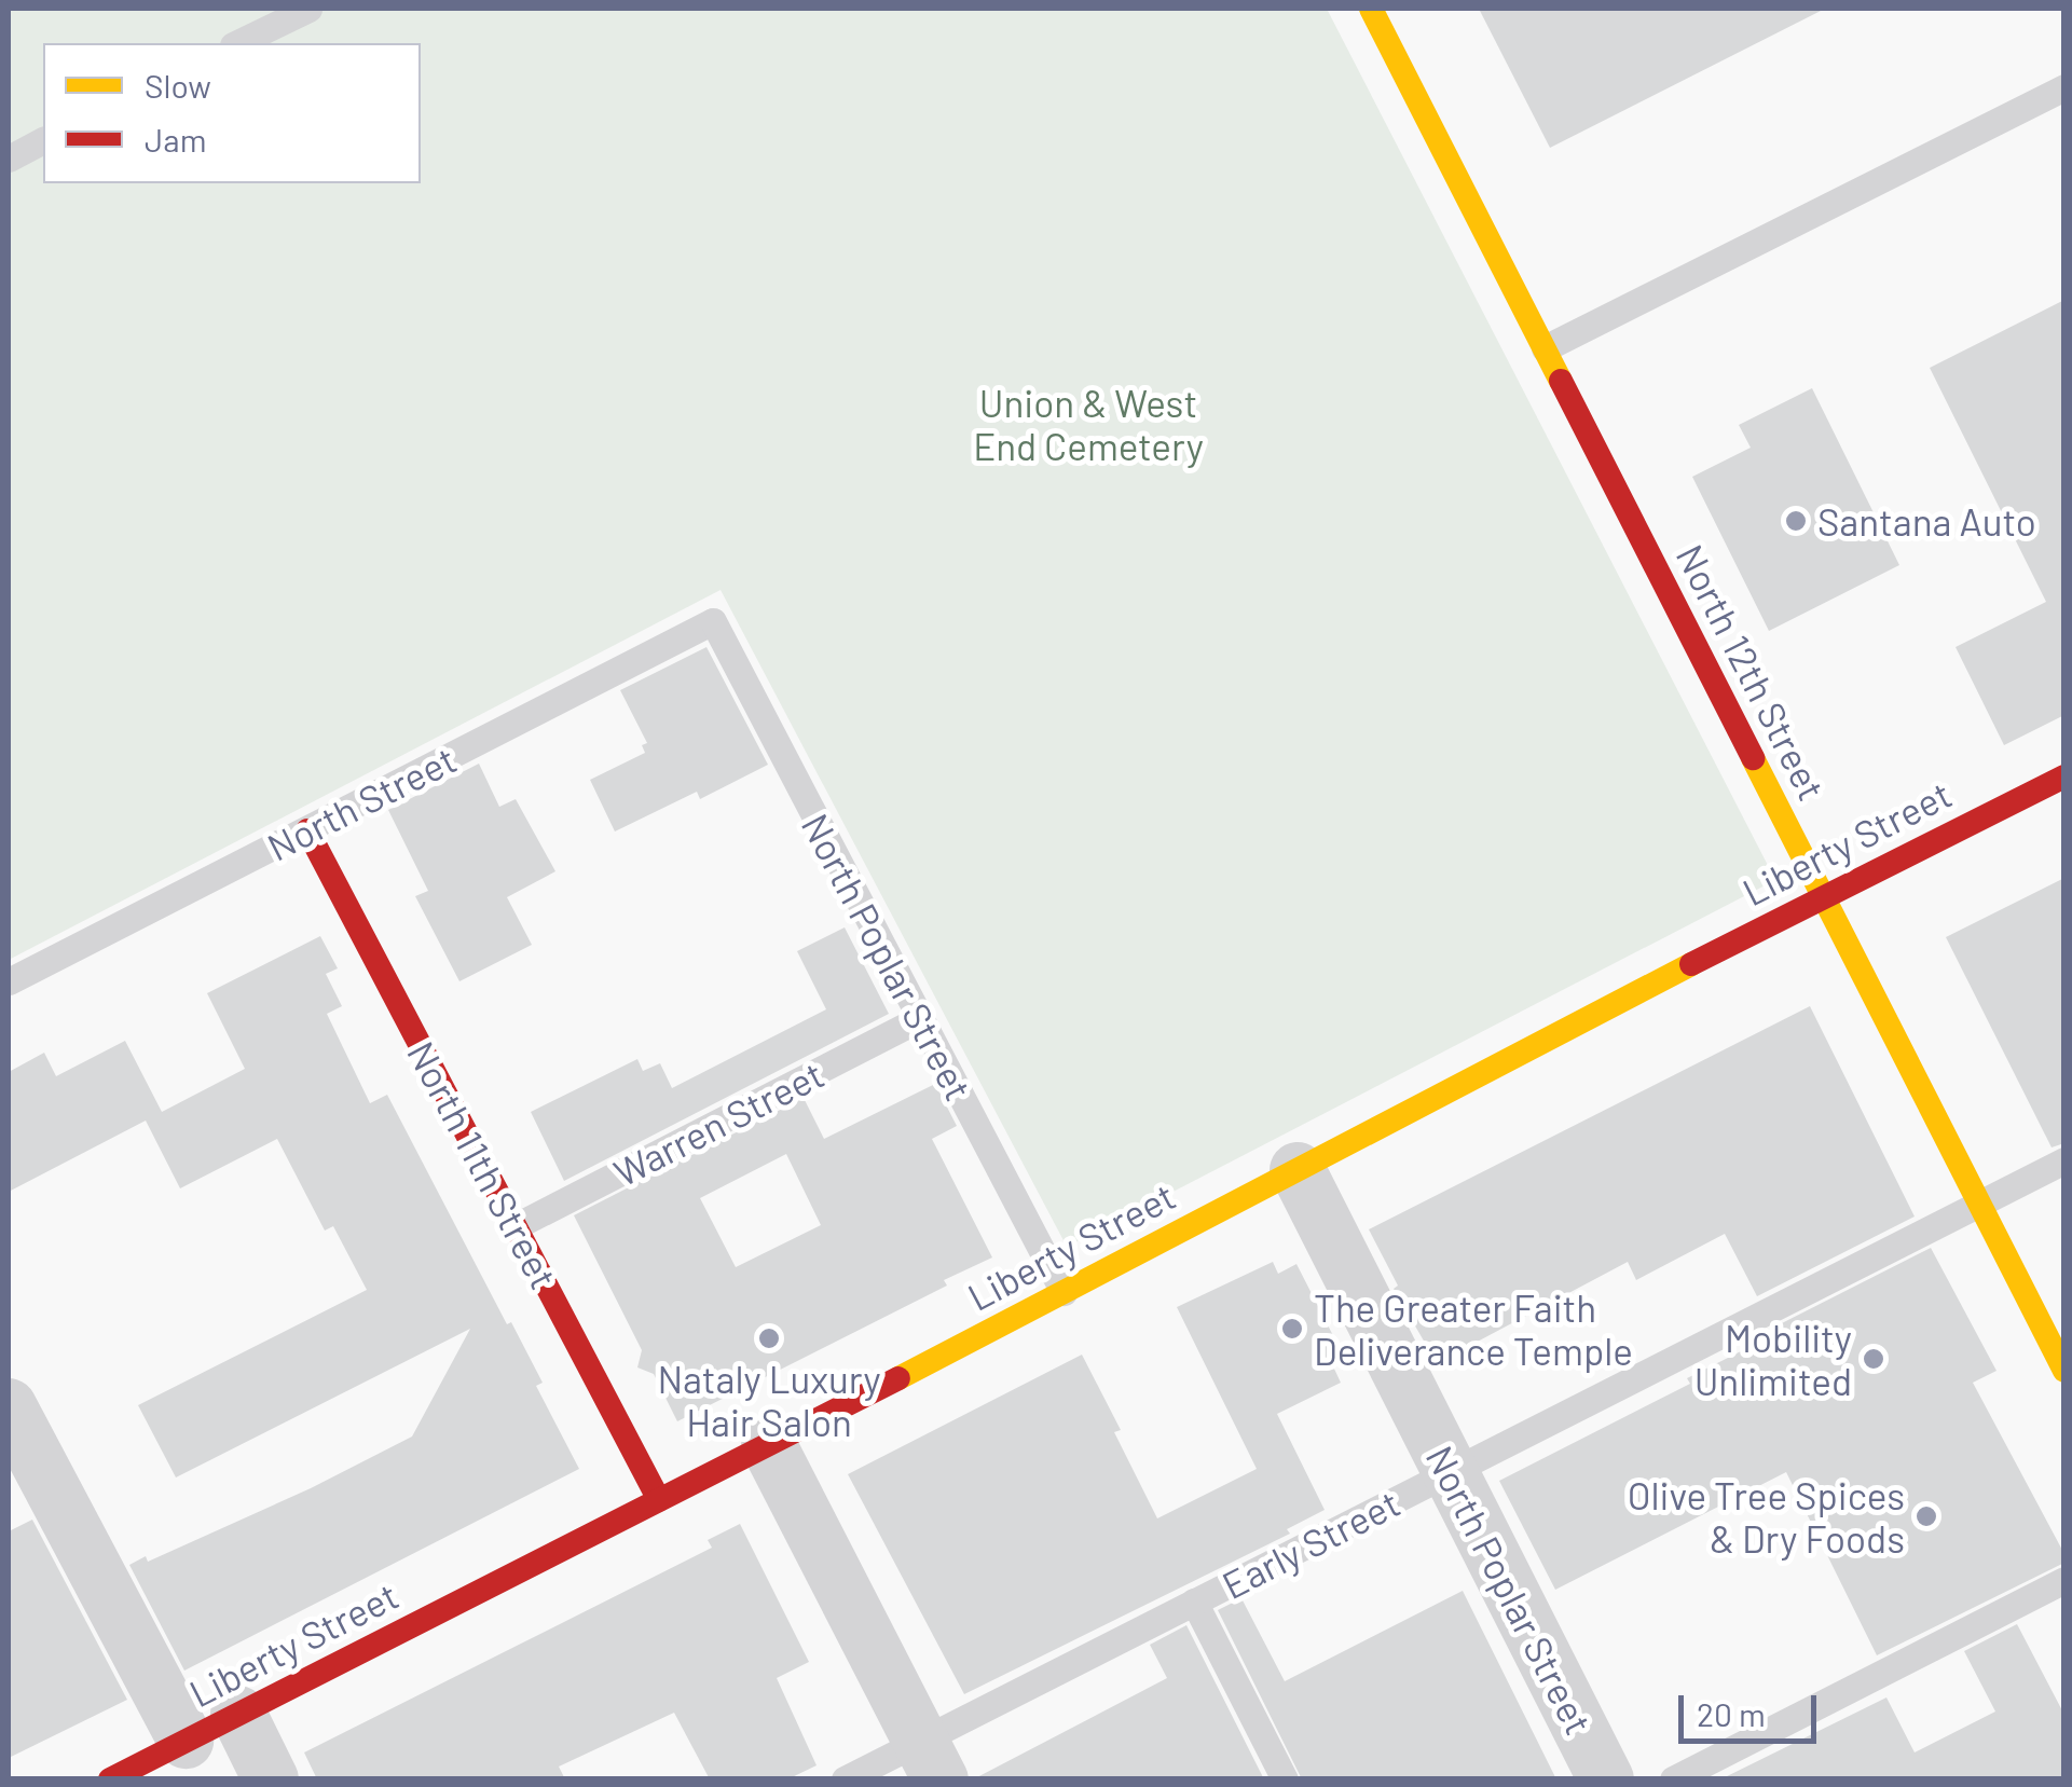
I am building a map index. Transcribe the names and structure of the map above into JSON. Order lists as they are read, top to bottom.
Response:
{
  "streets": {
    "street": [
      "North 12th Street",
      "Liberty Street",
      "North Poplar Street",
      "North 11th Street"
    ],
    "lane": ["North Street", "Warren Street", "Early Street"]
  },
  "crossings": [
    ["North 12th Street", "Liberty Street"],
    ["North 12th Street", "Early Street"],
    ["North Street", "North Poplar Street"],
    ["North Street", "North 11th Street"],
    ["Liberty Street", "North Poplar Street"],
    ["Liberty Street", "North 11th Street"],
    ["North Poplar Street", "Warren Street"],
    ["North Poplar Street", "Early Street"],
    ["Warren Street", "North 11th Street"]
  ],
  "parks": ["Union & West End Cemetery"],
  "places": [
    "Santana Auto",
    "The Greater Faith Deliverance Temple",
    "Nataly Luxury Hair Salon",
    "Mobility Unlimited",
    "Olive Tree Spices & Dry Foods"
  ],
  "legend": ["Slow", "Jam"],
  "scale_bar": "20 m"
}
